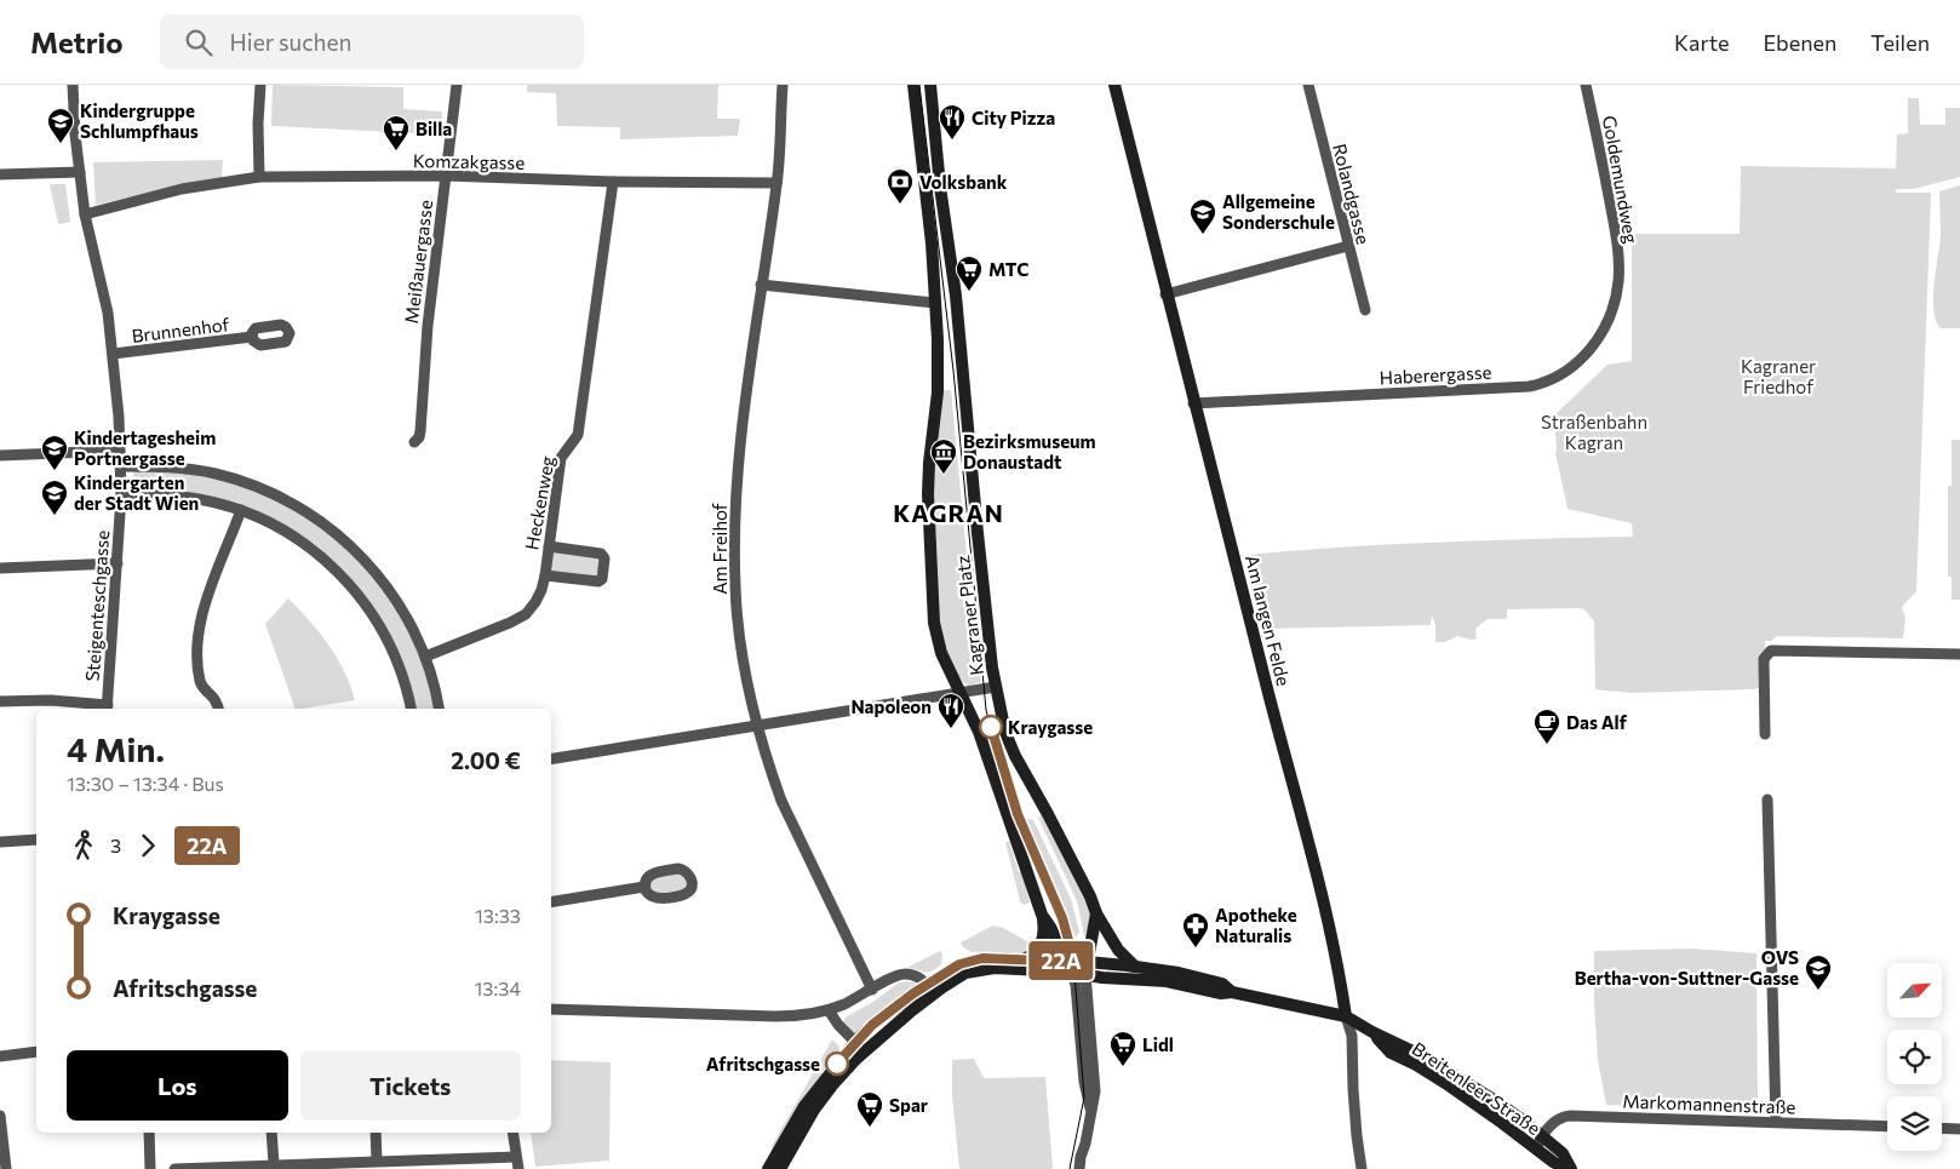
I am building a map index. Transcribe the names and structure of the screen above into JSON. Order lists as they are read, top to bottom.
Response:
{
  "streets": {
    "main road": ["Kagraner Platz", "Am langen Felde", "Breitenleer Straße"],
    "street": [
      "Komzakgasse",
      "Goldemundweg",
      "Rolandgasse",
      "Meißauergasse",
      "Brunnenhof",
      "Haberergasse",
      "Heckenweg",
      "Am Freihof",
      "Steigenteschgasse",
      "Markomannenstraße"
    ]
  },
  "crossings": [
    ["Komzakgasse", "Meißauergasse"],
    ["Komzakgasse", "Heckenweg"],
    ["Komzakgasse", "Am Freihof"],
    ["Komzakgasse", "Steigenteschgasse"],
    ["Goldemundweg", "Haberergasse"],
    ["Brunnenhof", "Steigenteschgasse"],
    ["Haberergasse", "Am langen Felde"],
    ["Kagraner Platz", "Breitenleer Straße"],
    ["Am langen Felde", "Breitenleer Straße"],
    ["Breitenleer Straße", "Markomannenstraße"]
  ],
  "districts": ["KAGRAN"],
  "parks": ["Kagraner Friedhof", "Straßenbahn Kagran"],
  "places": {
    "restaurant": ["City Pizza", "Napoleon"],
    "school or university": [
      "Kindergruppe Schlumpfhaus",
      "Allgemeine Sonderschule",
      "Kindertagesheim Portnergasse",
      "Kindergarten der Stadt Wien",
      "OVS Bertha-von-Suttner-Gasse"
    ],
    "supermarket": [
      "Billa",
      "MTC",
      "Lidl",
      "Spar"
    ],
    "bank": ["Volksbank"],
    "museum": ["Bezirksmuseum Donaustadt"],
    "other": ["Kraygasse", "Afritschgasse"],
    "cafe": ["Das Alf"],
    "pharmacy": ["Apotheke Naturalis"]
  },
  "lines": ["bus line 22A"],
  "north": "top right",
  "page": {
    "header": "Metrio",
    "search": "Hier suchen",
    "nav": ["Karte", "Ebenen", "Teilen"],
    "on_map": "22A",
    "heading": ["4 Min.", "13:30 – 13:34 · Bus", "2.00 €"],
    "legs": ["3", "22A"],
    "list": [
      {
        "name": "Kraygasse",
        "value": "13:33"
      },
      {
        "name": "Afritschgasse",
        "value": "13:34"
      }
    ],
    "buttons": ["Los", "Tickets"]
  }
}
